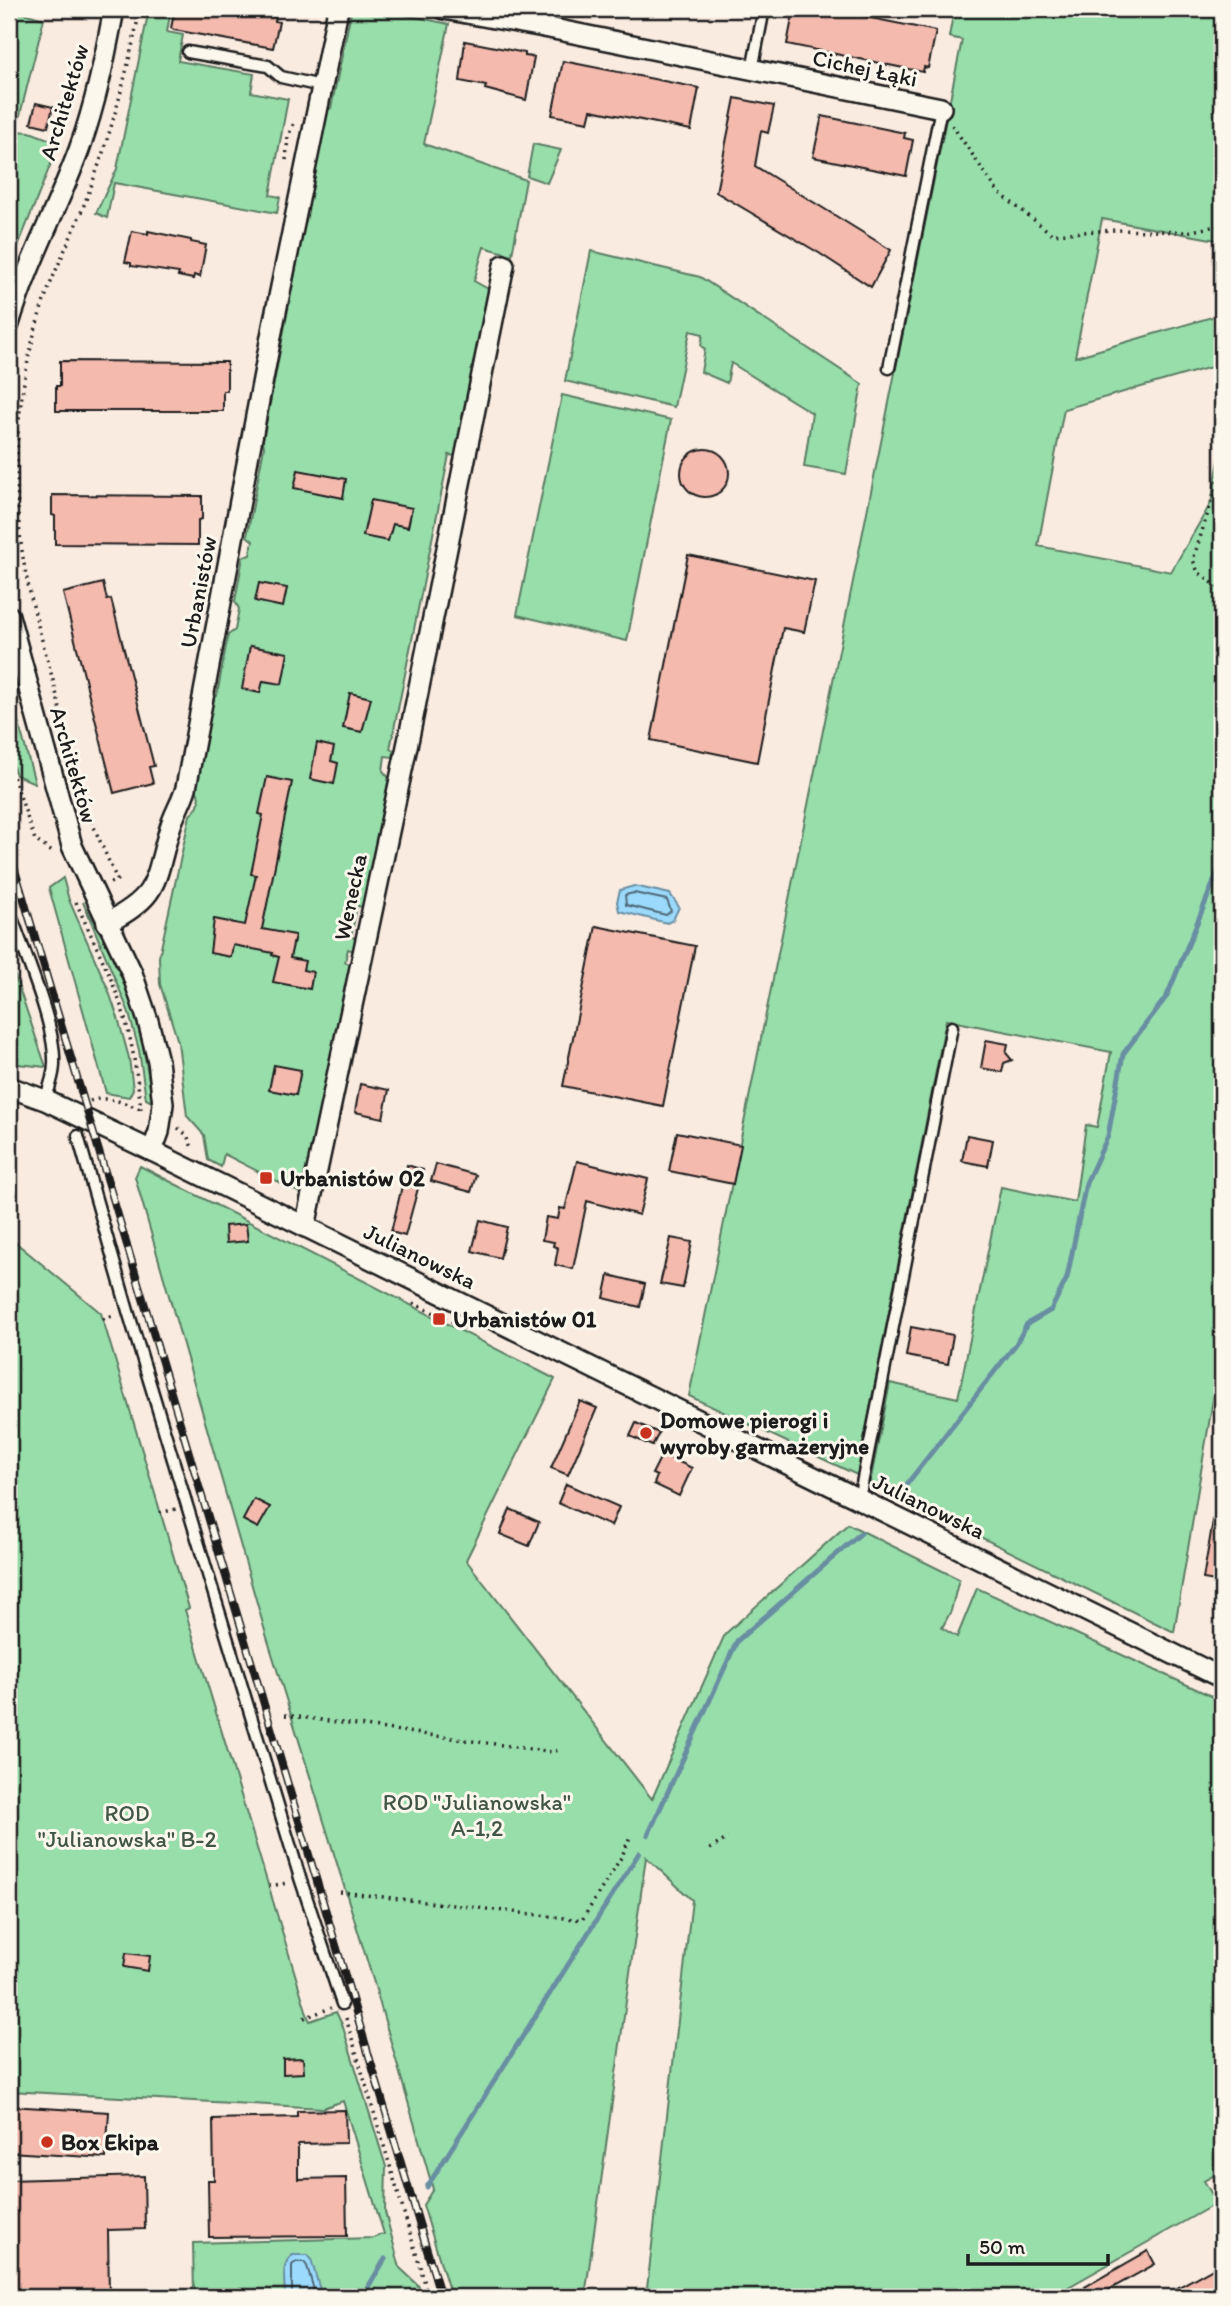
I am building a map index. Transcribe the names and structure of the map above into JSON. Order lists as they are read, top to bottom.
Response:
{
  "streets": {
    "street": [
      "Cichej Łąki",
      "Architektów",
      "Urbanistów",
      "Wenecka",
      "Julianowska"
    ]
  },
  "crossings": [
    ["Architektów", "Urbanistów"],
    ["Wenecka", "Julianowska"]
  ],
  "parks": ["ROD \"Julianowska\" A-1,2", "ROD \"Julianowska\" B-2"],
  "places": {
    "transit": ["Urbanistów 02", "Urbanistów 01"],
    "other": ["Domowe pierogi i wyroby garmażeryjne", "Box Ekipa"]
  },
  "scale_bar": "50 m"
}
